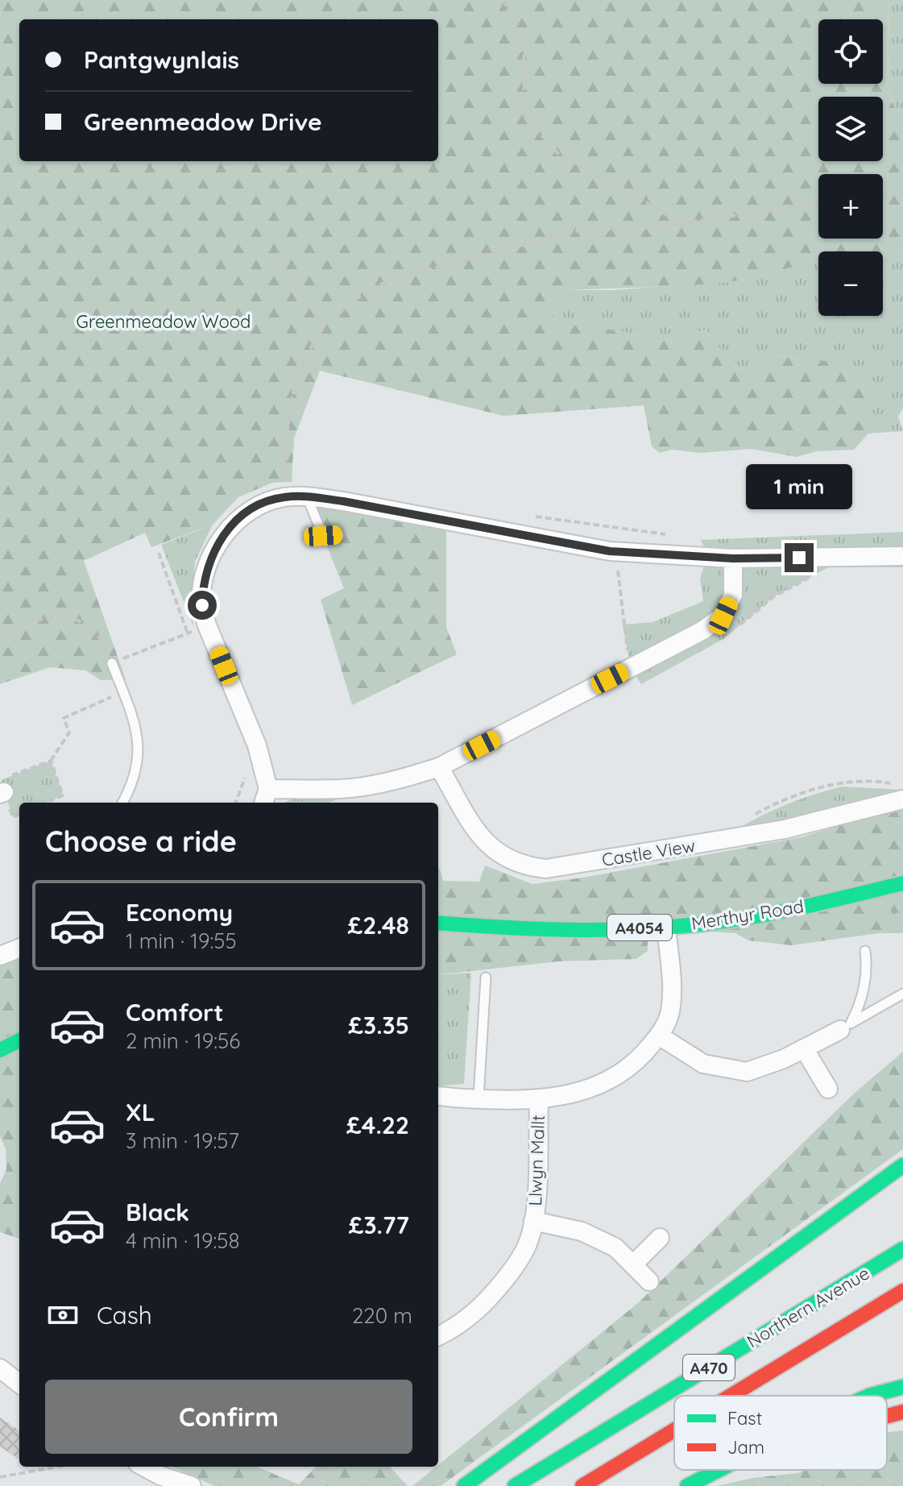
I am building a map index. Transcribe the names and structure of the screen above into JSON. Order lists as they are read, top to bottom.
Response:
{
  "streets": {
    "main road": [
      "Merthyr Road",
      "A4054",
      "Northern Avenue",
      "A470"
    ],
    "street": ["Castle View", "Llwyn Mallt"]
  },
  "parks": ["Greenmeadow Wood"],
  "legend": ["Fast", "Jam"],
  "page": {
    "map_buttons": ["+", "−"],
    "banner": ["Pantgwynlais", "Greenmeadow Drive"],
    "bubble": "1 min",
    "heading": "Choose a ride",
    "list": [
      {
        "name": "Economy",
        "note": "1 min · 19:55",
        "value": "£2.48"
      },
      {
        "name": "Comfort",
        "note": "2 min · 19:56",
        "value": "£3.35"
      },
      {
        "name": "XL",
        "note": "3 min · 19:57",
        "value": "£4.22"
      },
      {
        "name": "Black",
        "note": "4 min · 19:58",
        "value": "£3.77"
      }
    ],
    "pay": ["Cash", "220 m"],
    "buttons": "Confirm"
  }
}
